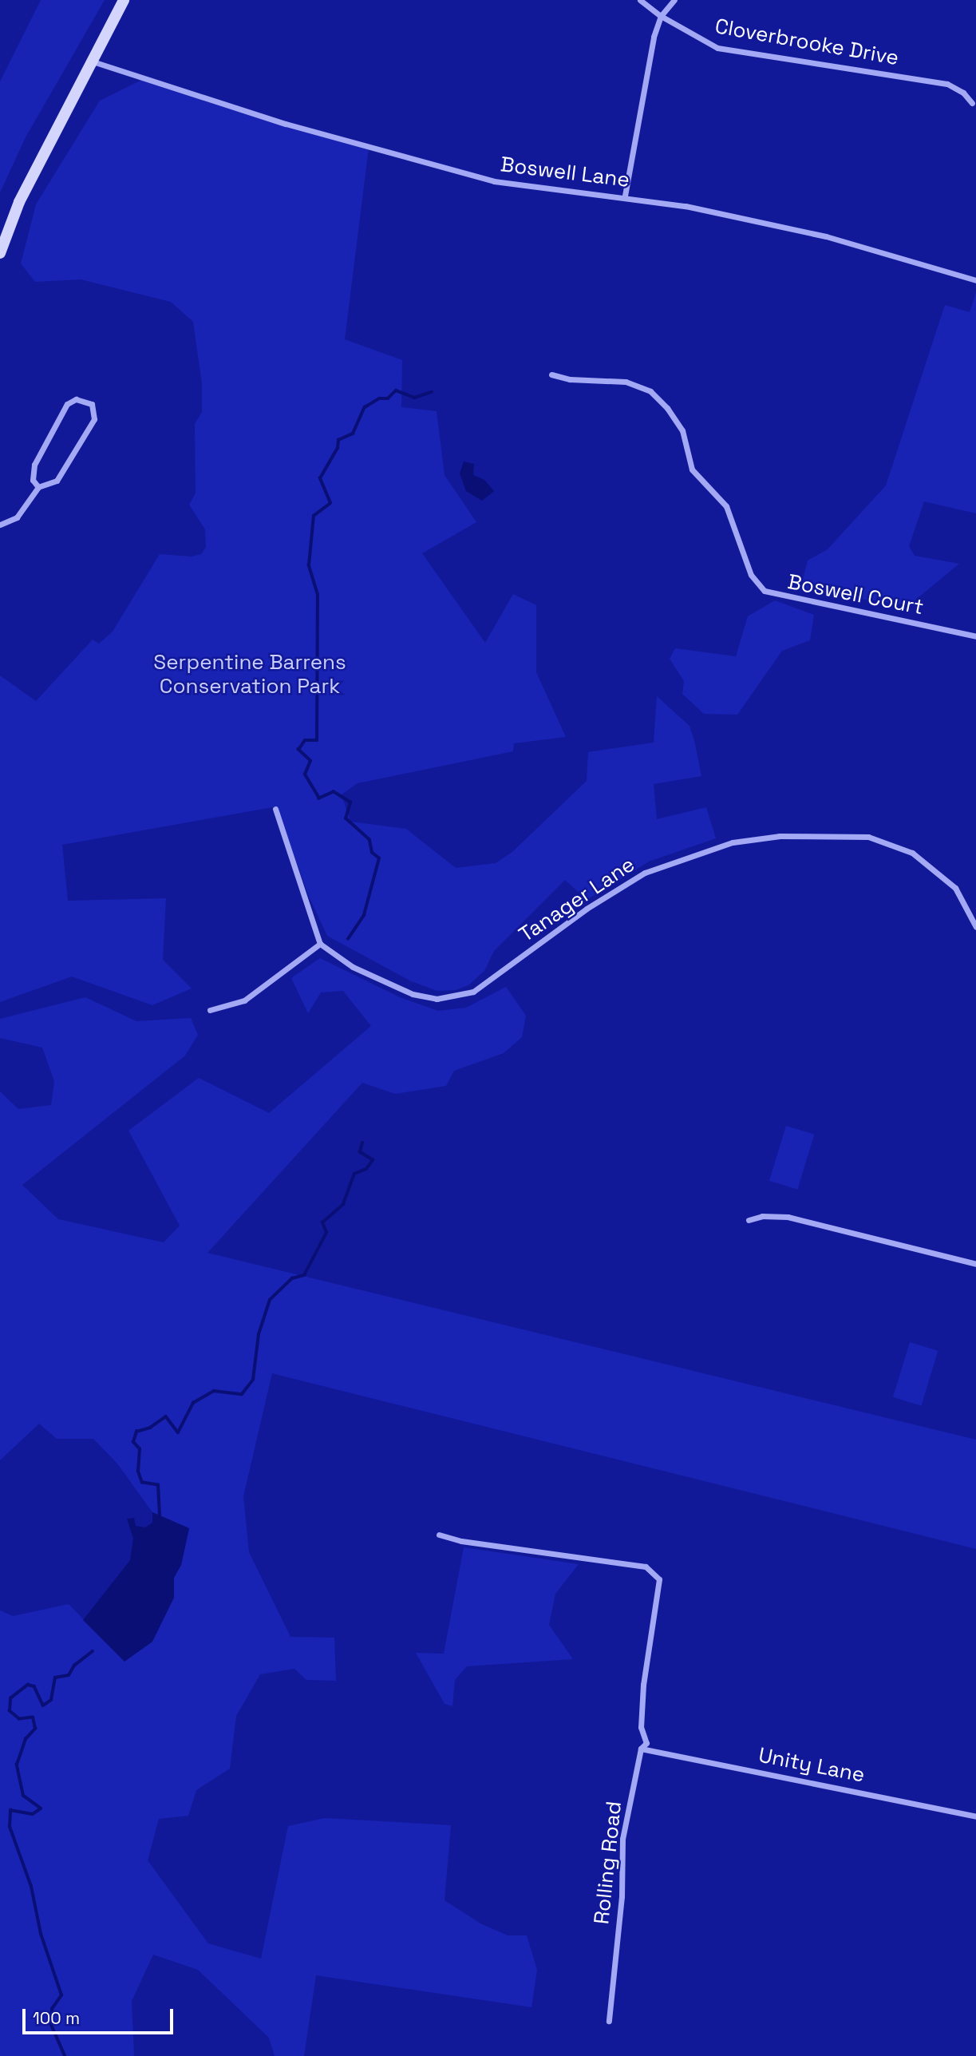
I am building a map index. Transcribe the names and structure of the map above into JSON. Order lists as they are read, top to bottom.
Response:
{
  "streets": {
    "street": [
      "Cloverbrooke Drive",
      "Boswell Lane",
      "Boswell Court",
      "Tanager Lane",
      "Unity Lane",
      "Rolling Road"
    ]
  },
  "crossings": [
    ["Unity Lane", "Rolling Road"]
  ],
  "parks": ["Serpentine Barrens Conservation Park"],
  "scale_bar": "100 m"
}
